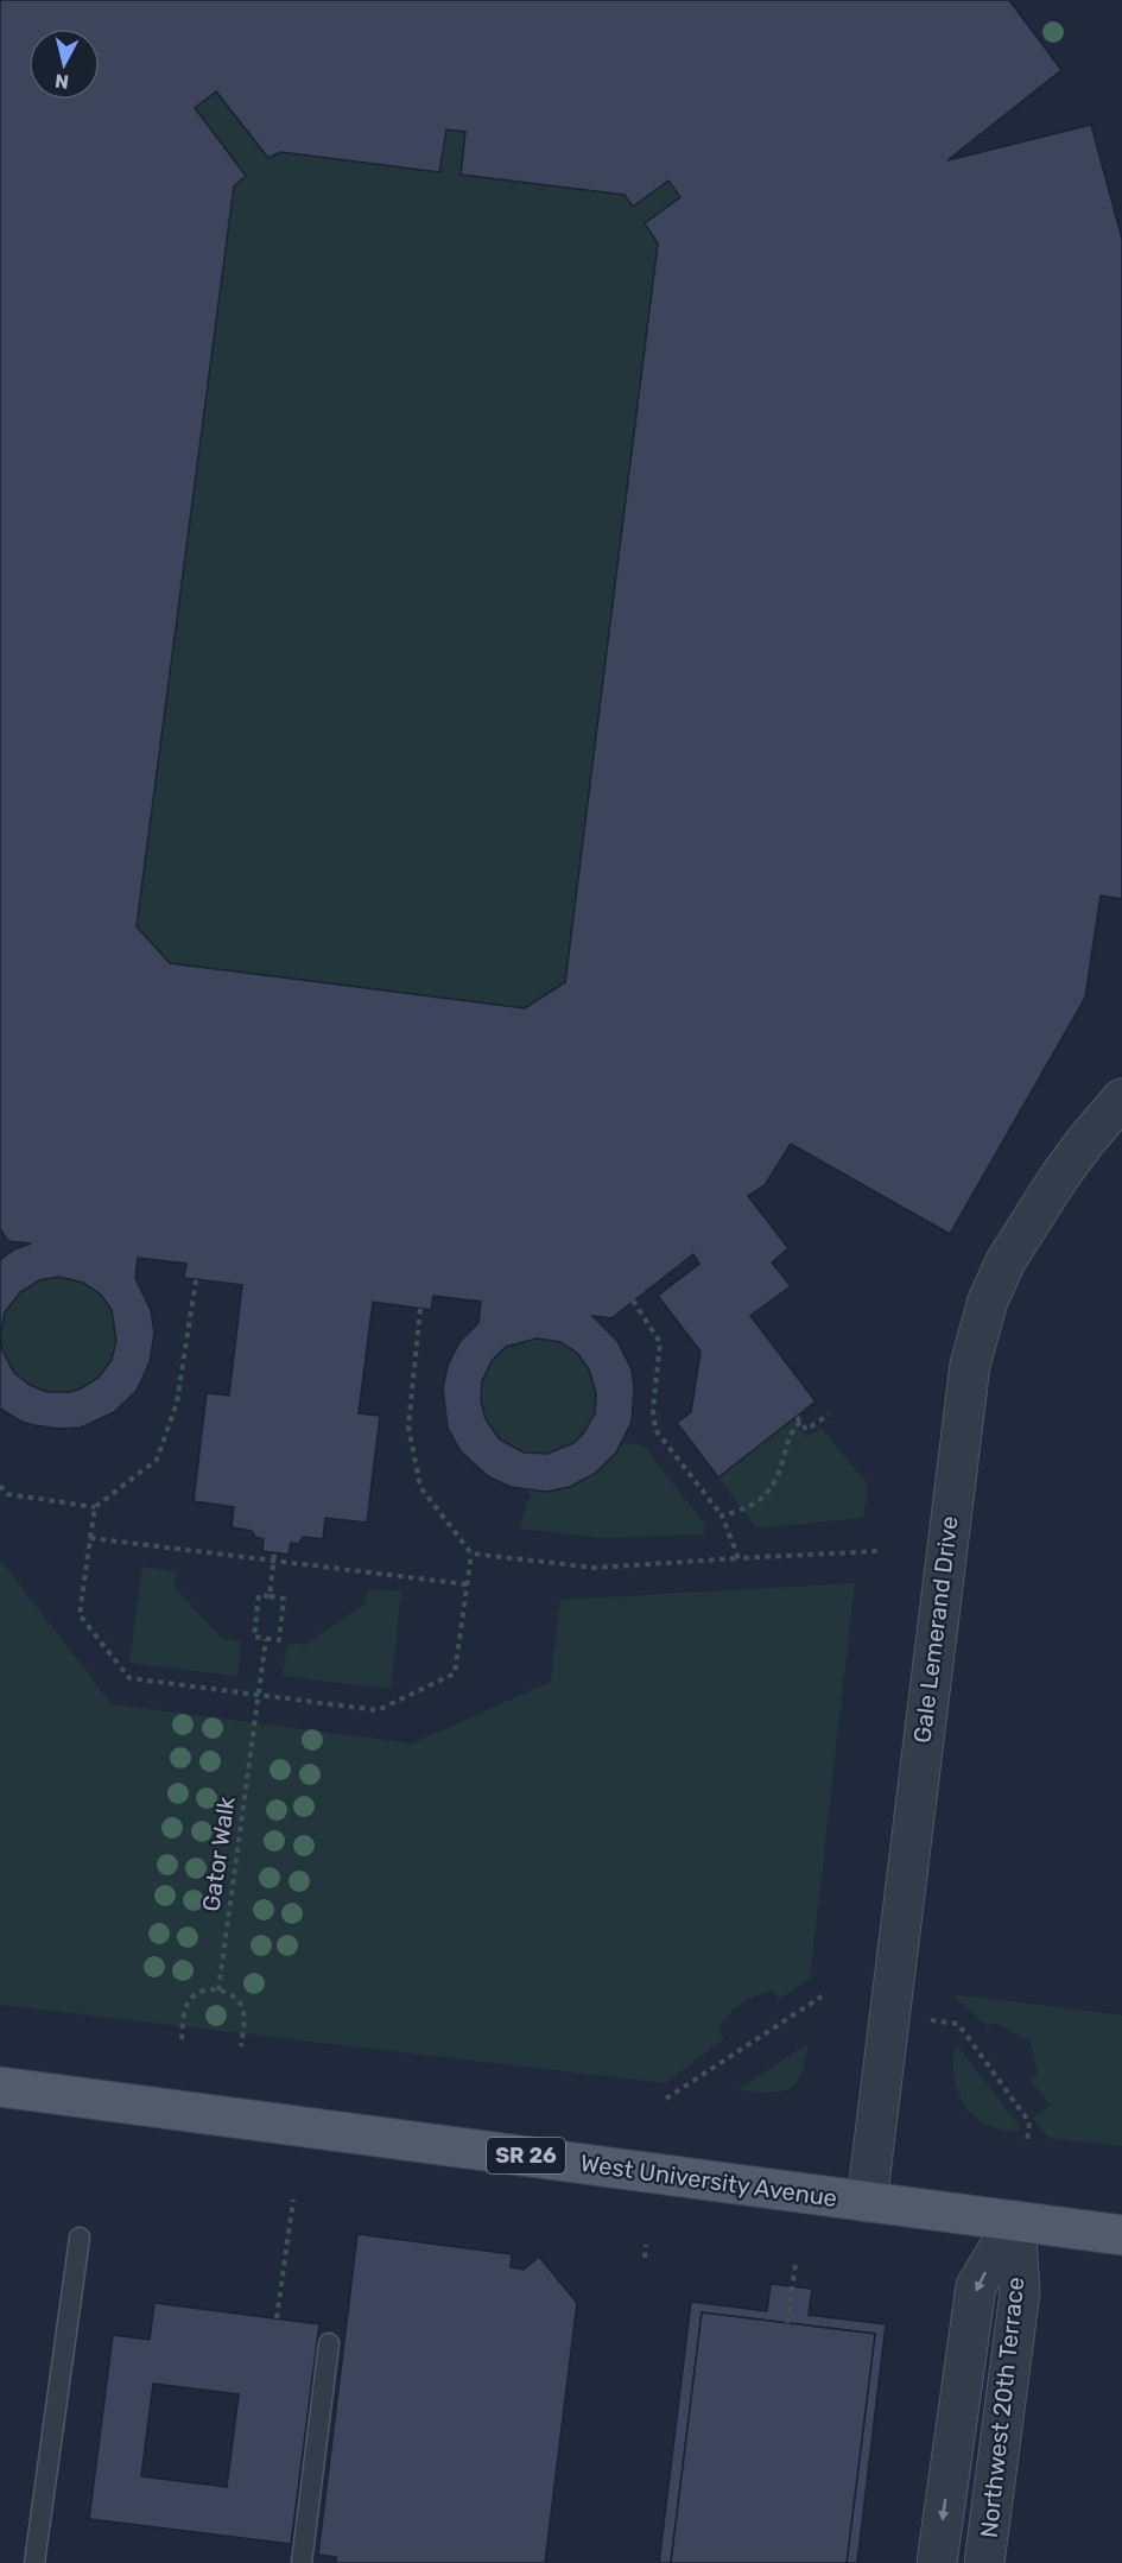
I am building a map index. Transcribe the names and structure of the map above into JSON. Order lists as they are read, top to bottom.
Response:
{
  "streets": {
    "main road": ["SR 26", "West University Avenue"],
    "street": ["Gale Lemerand Drive", "Northwest 20th Terrace"],
    "path": ["Gator Walk"]
  },
  "crossings": [
    ["Gale Lemerand Drive", "West University Avenue"],
    ["West University Avenue", "Northwest 20th Terrace"]
  ],
  "north": "bottom"
}
